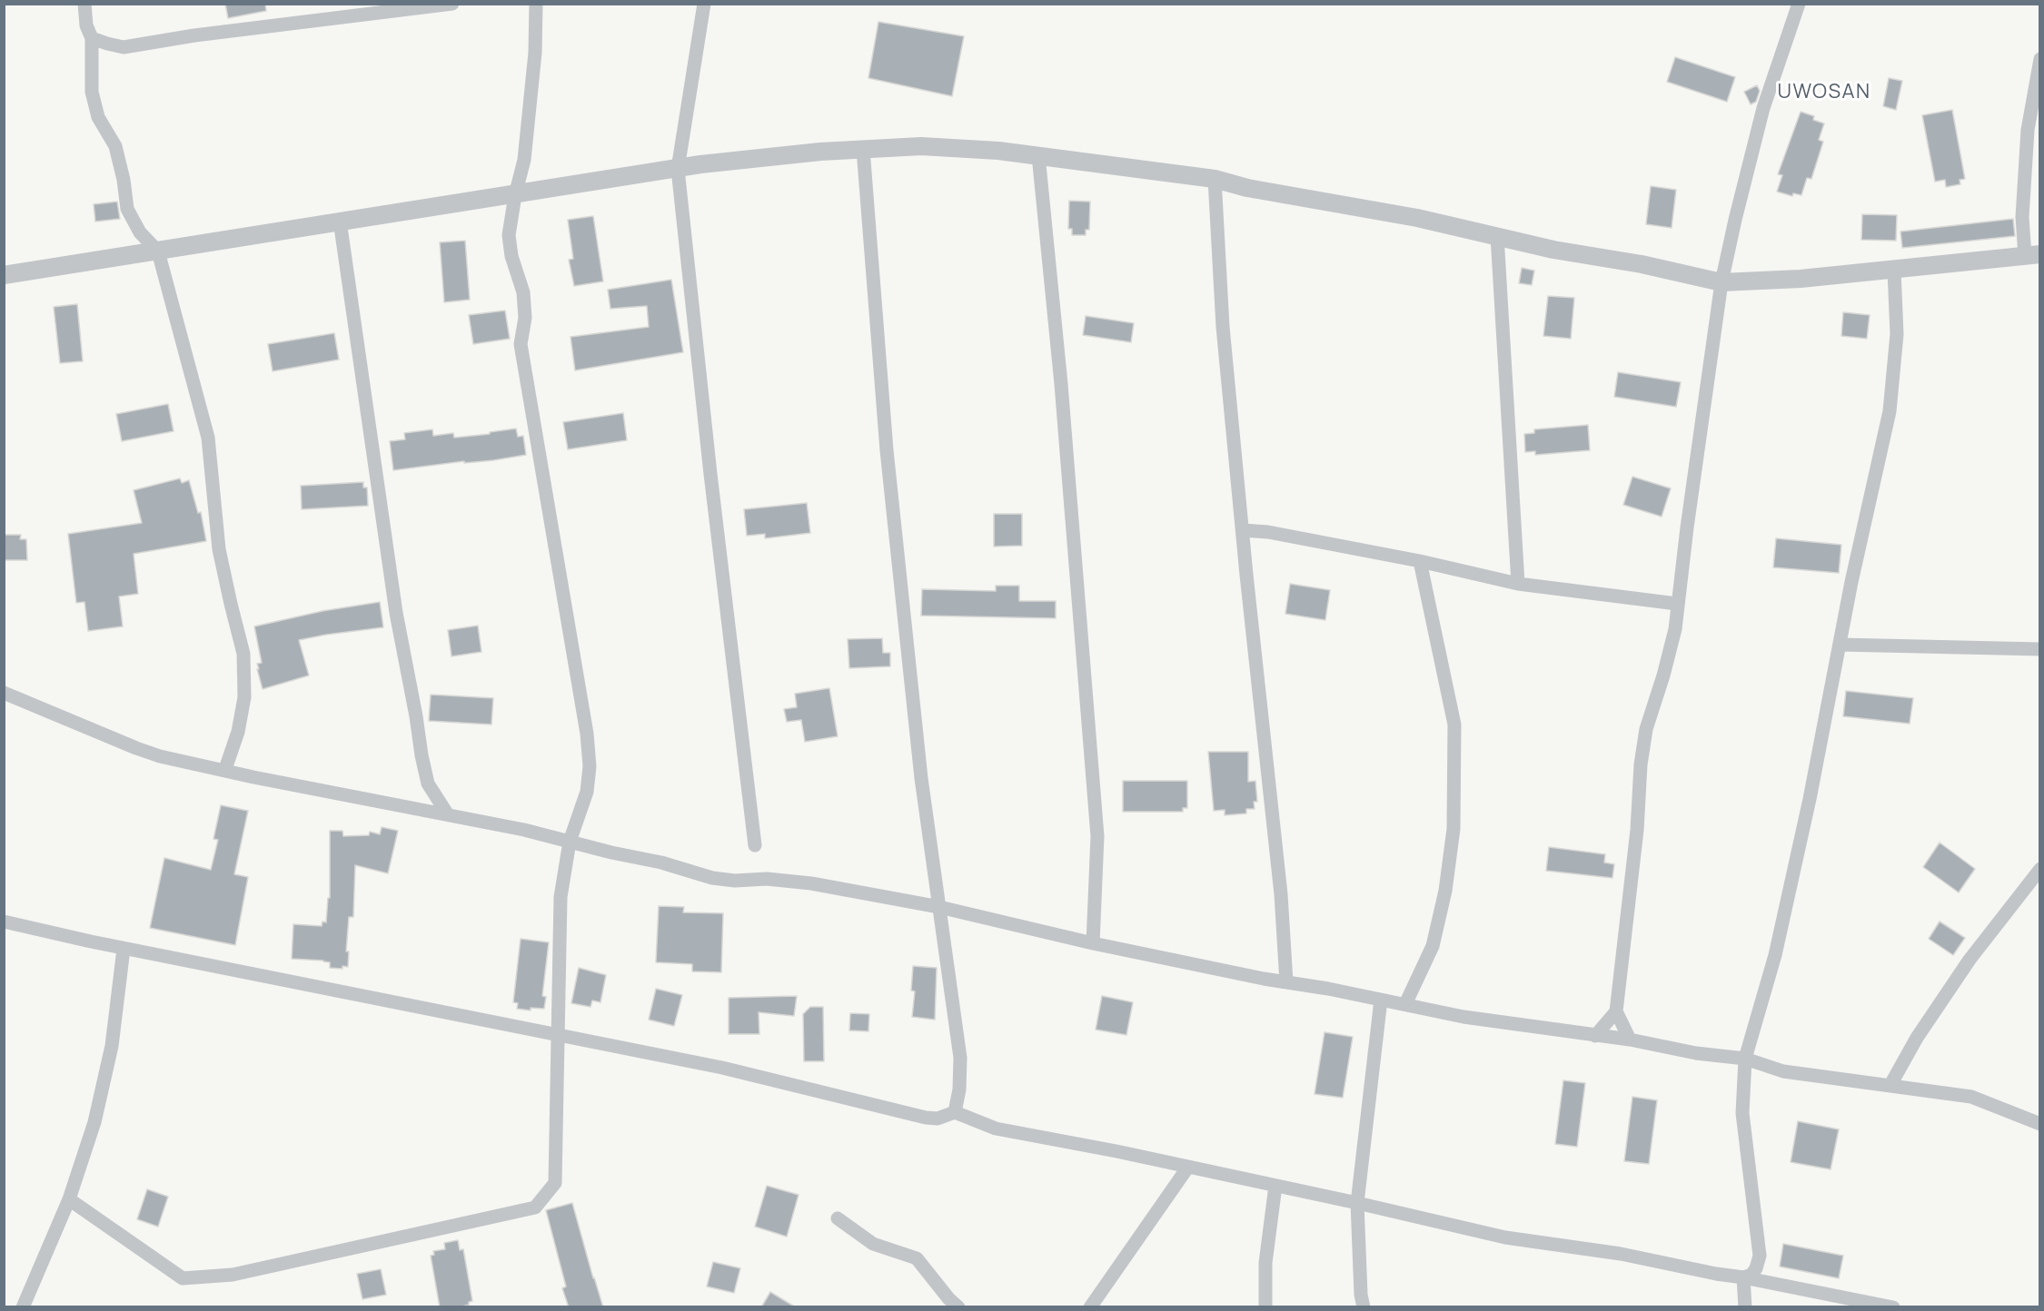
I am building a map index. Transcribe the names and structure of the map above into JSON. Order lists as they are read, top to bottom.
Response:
{
  "districts": ["UWOSAN"]
}
